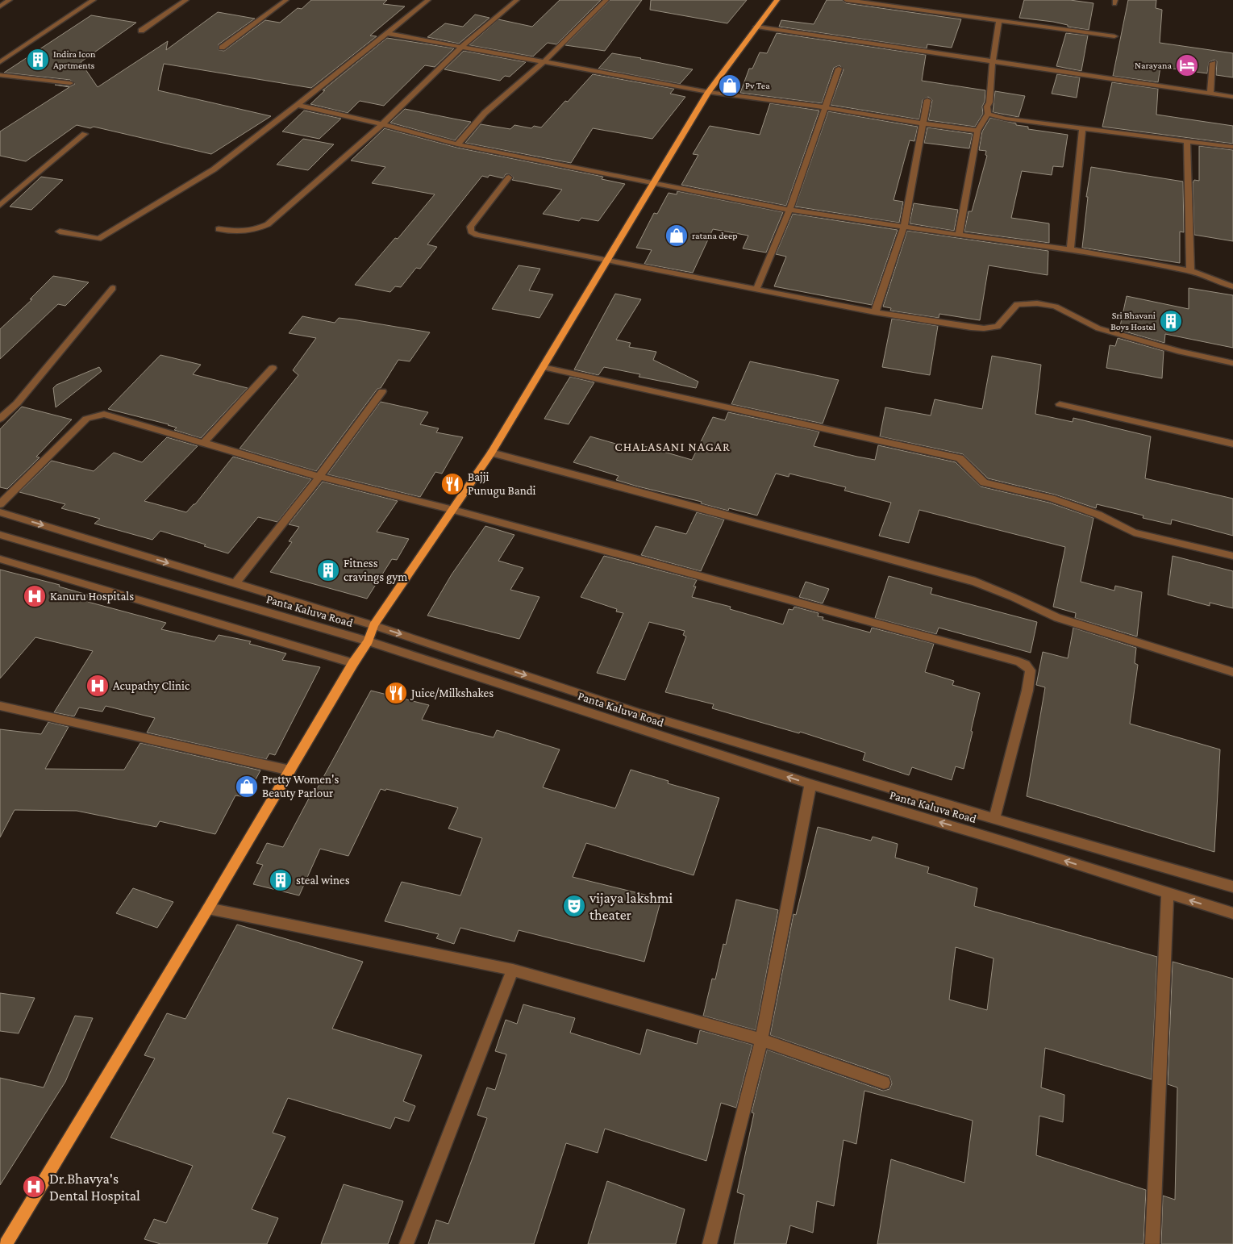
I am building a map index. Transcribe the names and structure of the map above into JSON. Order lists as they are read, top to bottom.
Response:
{
  "streets": {
    "street": ["Panta Kaluva Road"]
  },
  "districts": ["CHALASANI NAGAR"],
  "places": {
    "building": [
      "Indira Icon Aprtments",
      "Sri Bhavani Boys Hostel",
      "Fitness cravings gym",
      "steal wines"
    ],
    "hotel": ["Narayana"],
    "shop": ["Pv Tea", "ratana deep", "Pretty Women's Beauty Parlour"],
    "restaurant": ["Bajji Punugu Bandi", "Juice/Milkshakes"],
    "hospital": ["Kanuru Hospitals", "Acupathy Clinic", "Dr.Bhavya's Dental Hospital"],
    "theatre": ["vijaya lakshmi theater"]
  }
}
